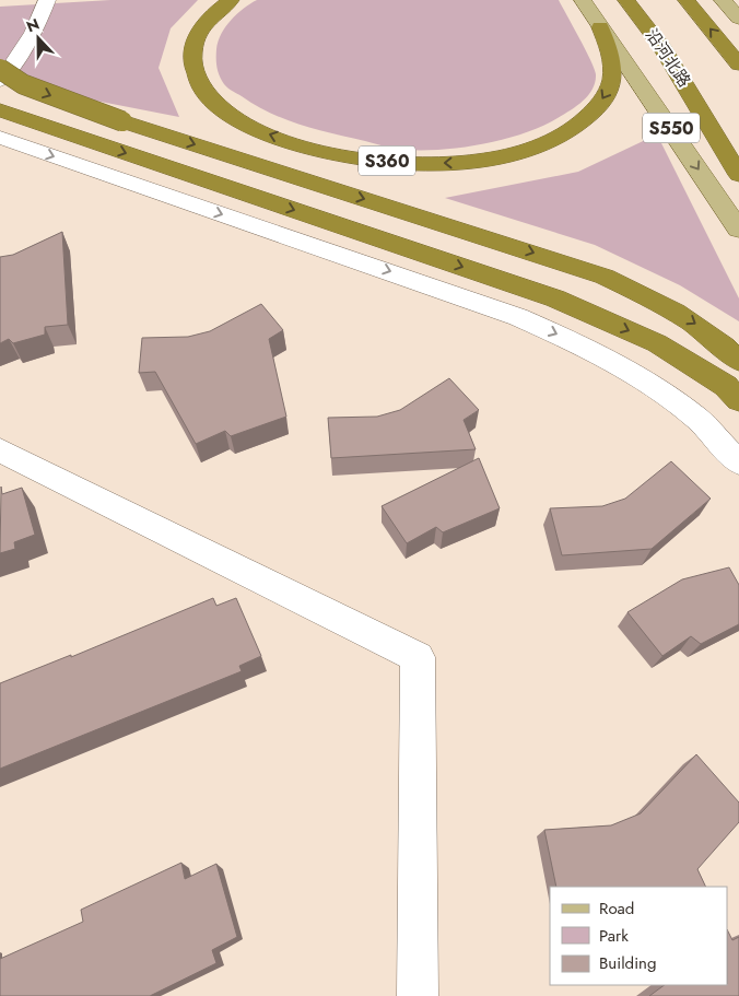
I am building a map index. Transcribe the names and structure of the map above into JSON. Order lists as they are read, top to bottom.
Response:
{
  "streets": {
    "highway": ["沿河北路", "S550", "S360"]
  },
  "crossings": [
    ["S550", "S360"]
  ],
  "legend": ["Road", "Park", "Building"],
  "north": "top"
}
